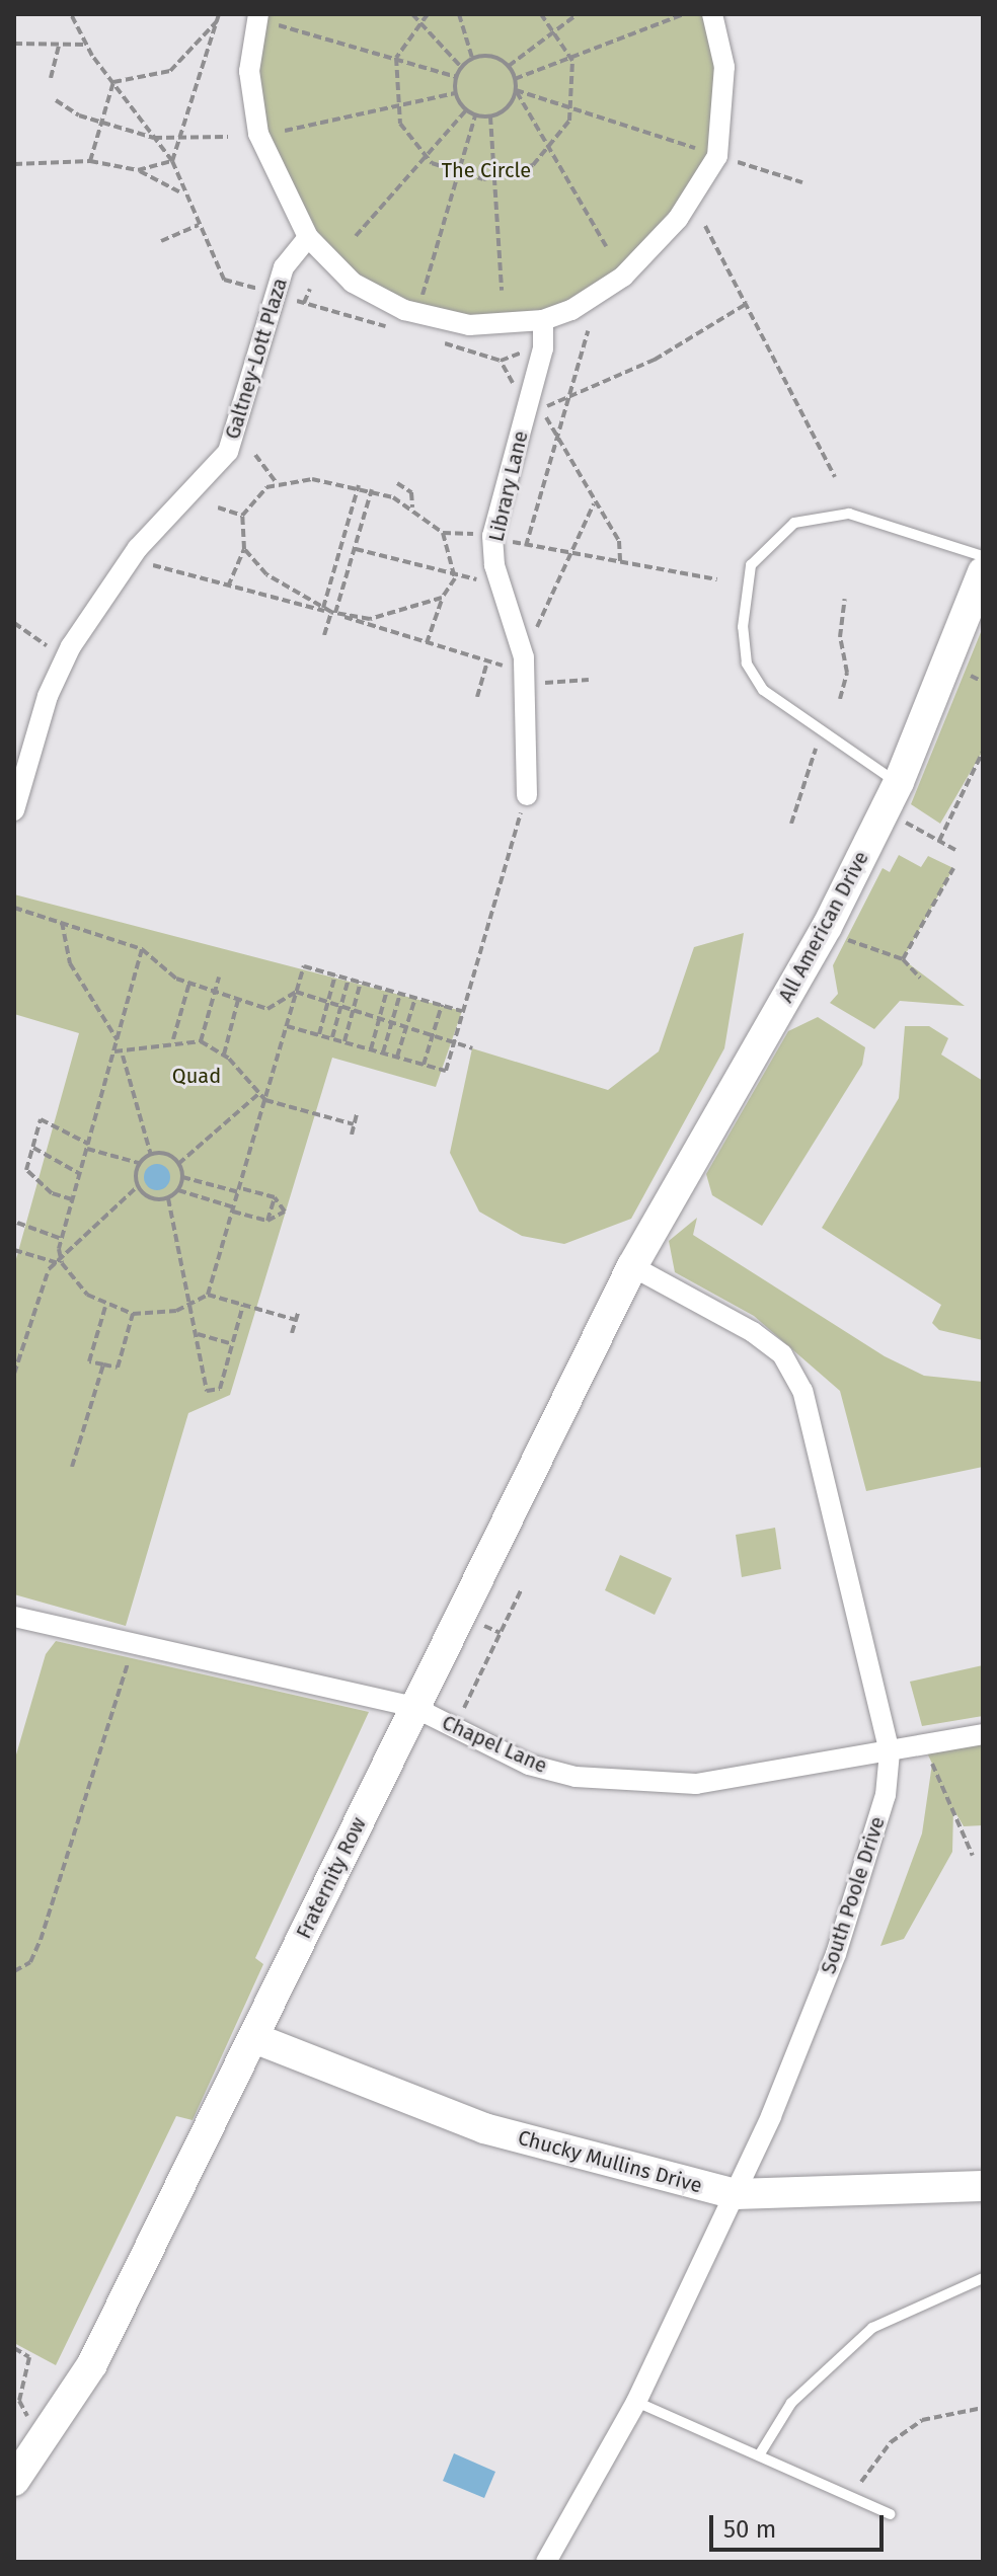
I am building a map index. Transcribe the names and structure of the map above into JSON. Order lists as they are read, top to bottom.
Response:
{
  "streets": {
    "street": [
      "Galtney-Lott Plaza",
      "Library Lane",
      "All American Drive",
      "Chapel Lane",
      "Fraternity Row",
      "South Poole Drive",
      "Chucky Mullins Drive"
    ]
  },
  "crossings": [
    ["All American Drive", "Fraternity Row"],
    ["All American Drive", "South Poole Drive"],
    ["Chapel Lane", "Fraternity Row"],
    ["Chapel Lane", "South Poole Drive"],
    ["Fraternity Row", "South Poole Drive"],
    ["Fraternity Row", "Chucky Mullins Drive"],
    ["South Poole Drive", "Chucky Mullins Drive"]
  ],
  "parks": ["The Circle", "Quad"],
  "scale_bar": "50 m"
}
